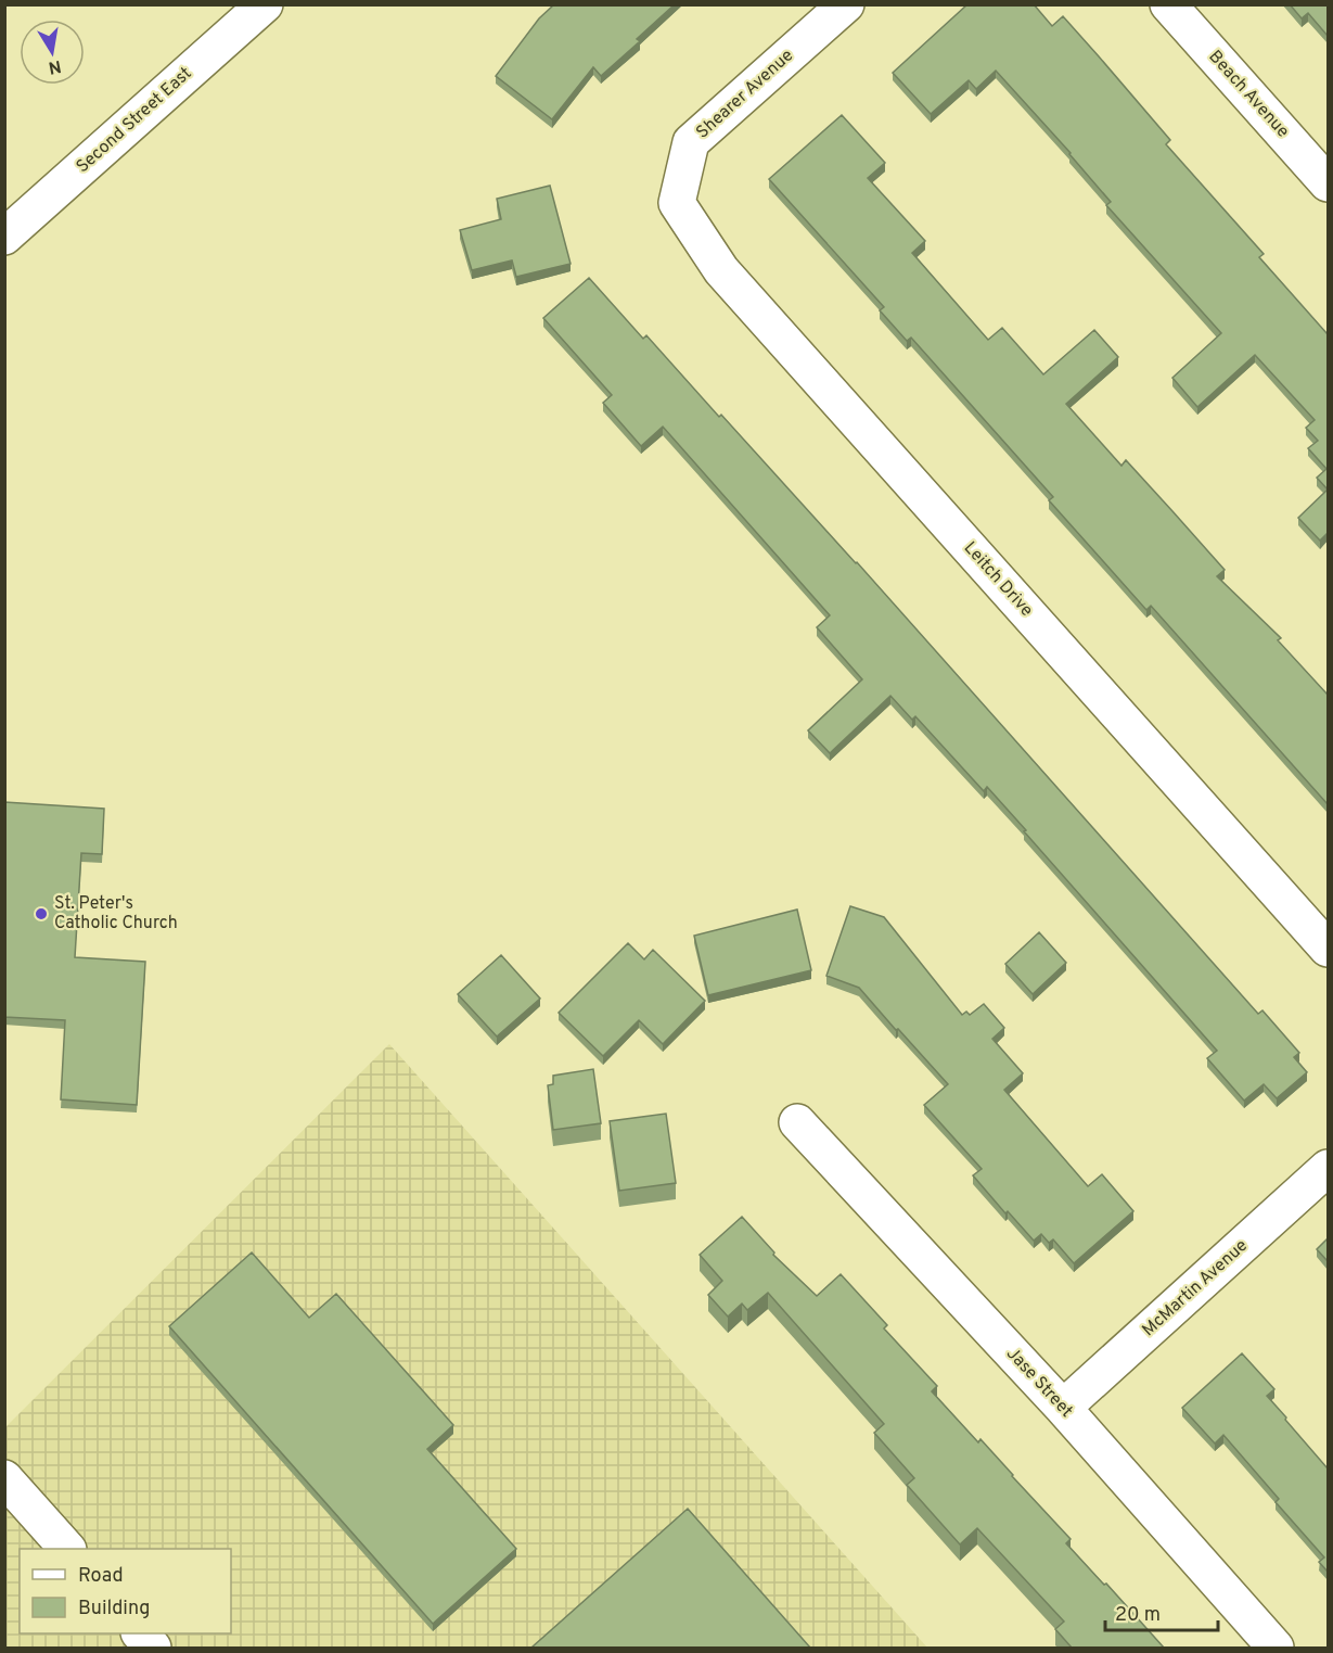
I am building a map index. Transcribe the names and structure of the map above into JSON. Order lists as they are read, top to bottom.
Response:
{
  "streets": {
    "street": [
      "Shearer Avenue",
      "Beach Avenue",
      "Second Street East",
      "Leitch Drive",
      "McMartin Avenue",
      "Jase Street"
    ]
  },
  "crossings": [
    ["Shearer Avenue", "Leitch Drive"],
    ["McMartin Avenue", "Jase Street"]
  ],
  "places": ["St. Peter's Catholic Church"],
  "legend": ["Road", "Building"],
  "scale_bar": "20 m",
  "north": "bottom"
}
